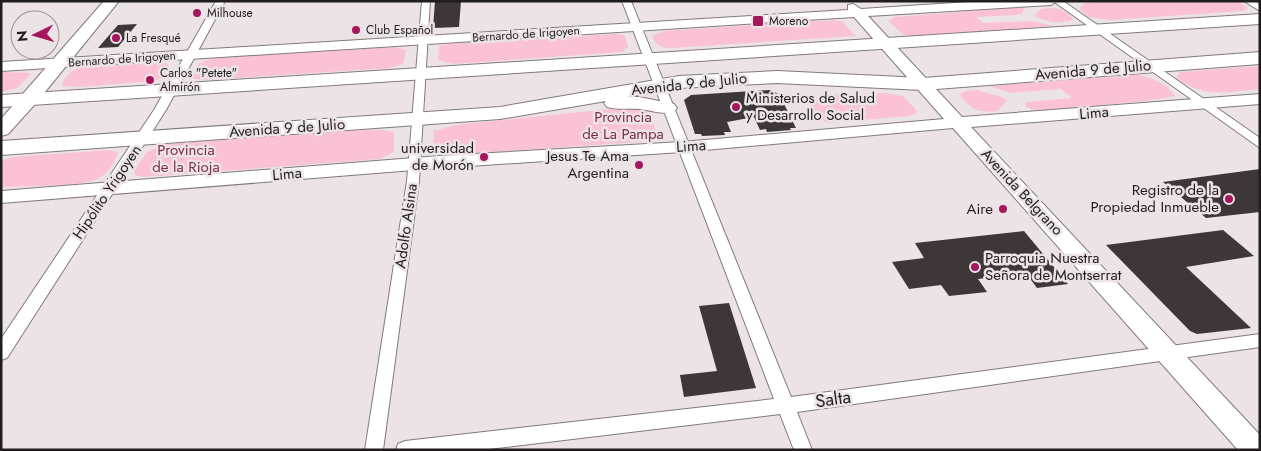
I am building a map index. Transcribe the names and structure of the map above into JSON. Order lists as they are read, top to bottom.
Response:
{
  "streets": {
    "highway": ["Avenida 9 de Julio"],
    "street": [
      "Bernardo de Irigoyen",
      "Lima",
      "Hipólito Yrigoyen",
      "Avenida Belgrano",
      "Adolfo Alsina",
      "Salta"
    ]
  },
  "crossings": [
    ["Bernardo de Irigoyen", "Hipólito Yrigoyen"],
    ["Bernardo de Irigoyen", "Avenida Belgrano"],
    ["Bernardo de Irigoyen", "Adolfo Alsina"],
    ["Avenida 9 de Julio", "Hipólito Yrigoyen"],
    ["Avenida 9 de Julio", "Avenida Belgrano"],
    ["Avenida 9 de Julio", "Adolfo Alsina"],
    ["Lima", "Hipólito Yrigoyen"],
    ["Lima", "Avenida Belgrano"],
    ["Lima", "Adolfo Alsina"],
    ["Avenida Belgrano", "Salta"]
  ],
  "parks": ["Provincia de La Pampa", "Provincia de la Rioja"],
  "places": {
    "other": [
      "Milhouse",
      "Club Español",
      "La Fresqué",
      "Carlos \"Petete\" Almirón",
      "Ministerios de Salud y Desarrollo Social",
      "universidad de Morón",
      "Jesus Te Ama Argentina",
      "Registro de la Propiedad Inmueble",
      "Aire",
      "Parroquia Nuestra Señora de Montserrat"
    ],
    "transit": ["Moreno"]
  },
  "north": "left"
}
